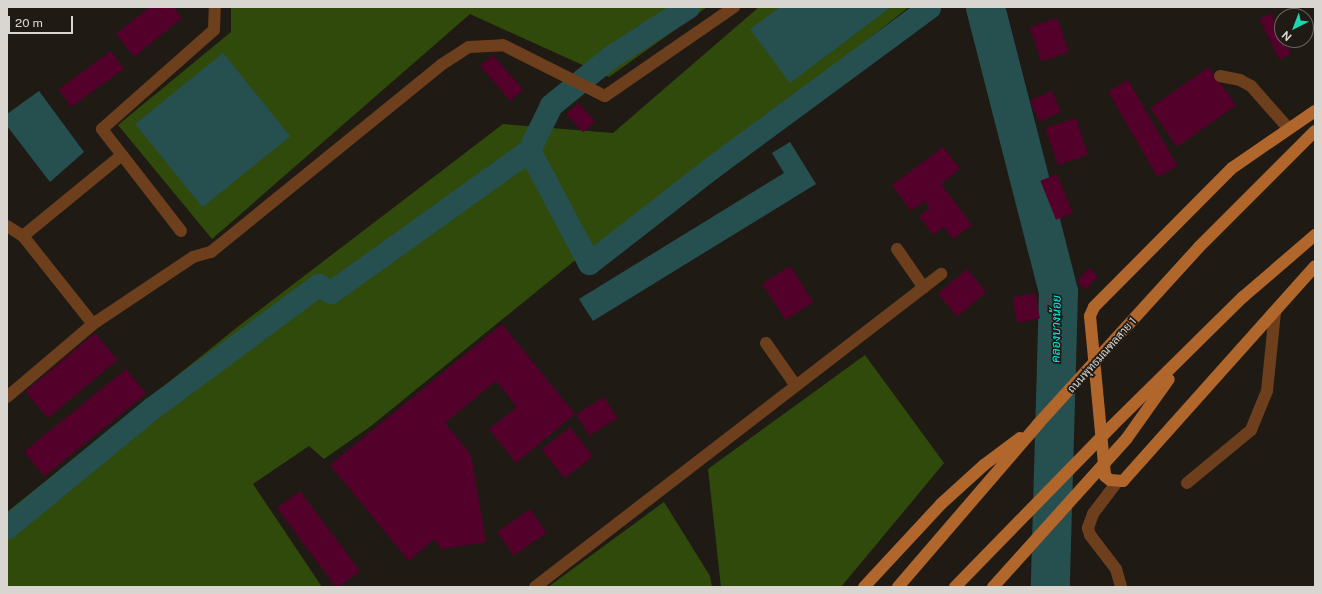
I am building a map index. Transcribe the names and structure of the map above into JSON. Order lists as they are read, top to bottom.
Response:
{
  "streets": {
    "main road": ["ถนนพุทธมณฑลสาย 1"]
  },
  "water": ["คลองบางน้อย"],
  "scale_bar": "20 m",
  "north": "bottom left"
}
